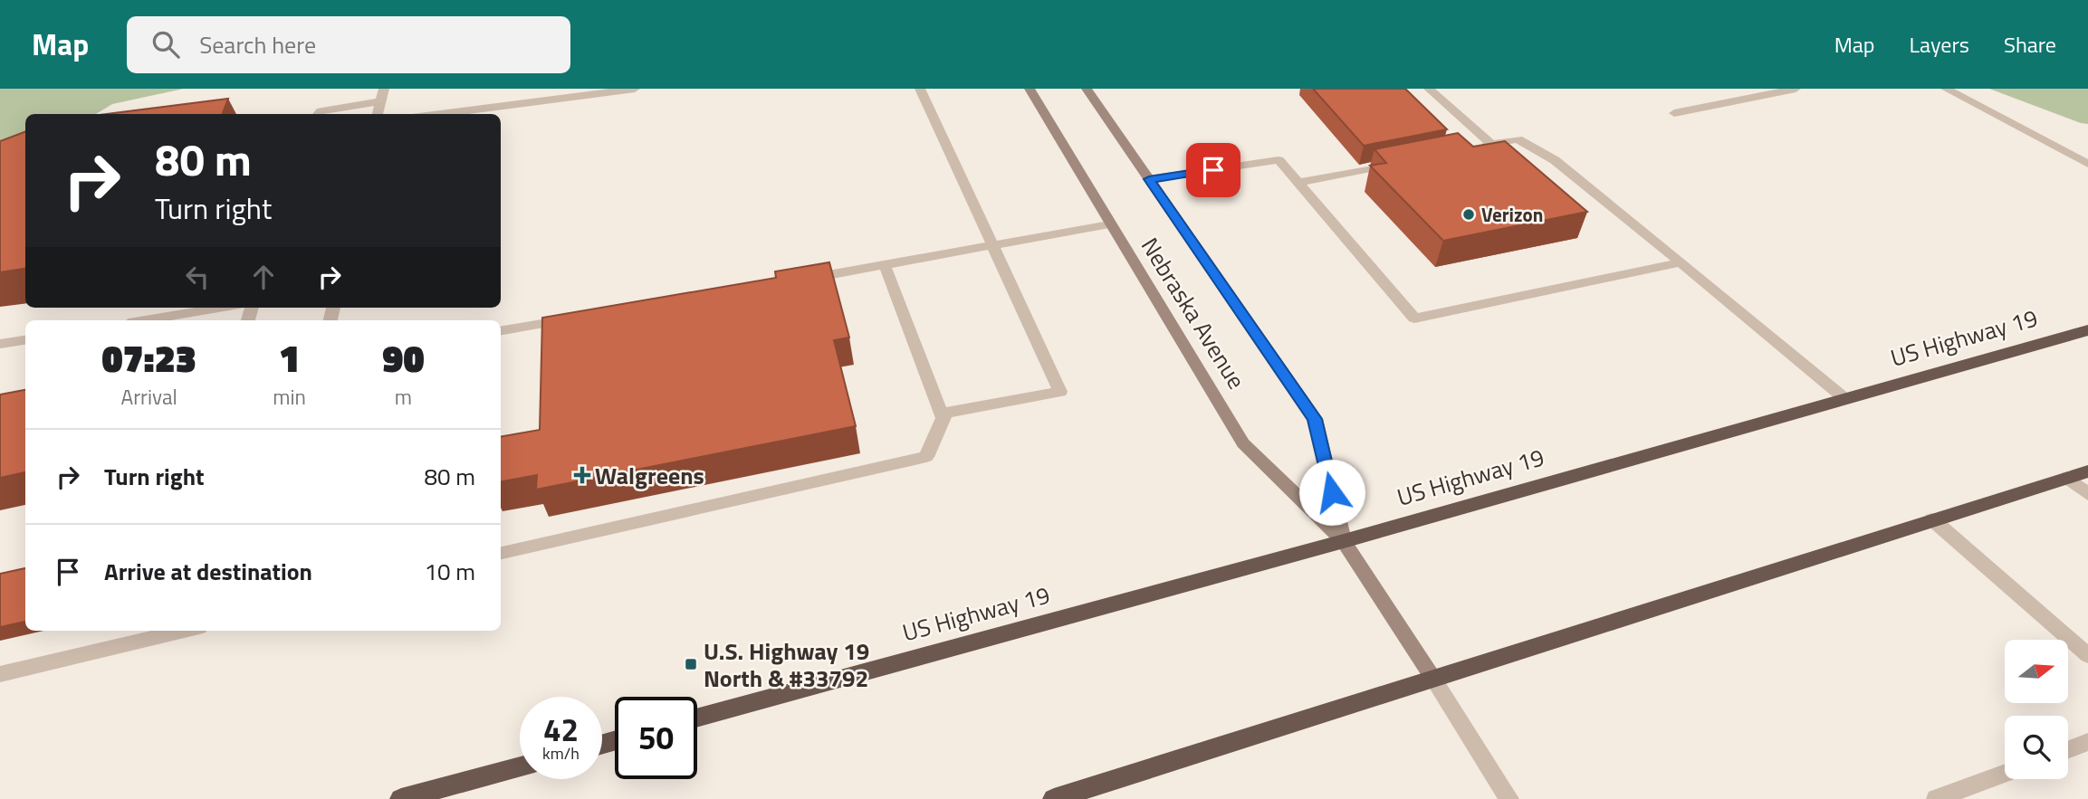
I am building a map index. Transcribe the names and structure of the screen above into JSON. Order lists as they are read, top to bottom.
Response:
{
  "streets": {
    "highway": ["US Highway 19"],
    "main road": ["Nebraska Avenue"]
  },
  "crossings": [
    ["Nebraska Avenue", "US Highway 19"]
  ],
  "places": {
    "other": ["Verizon"],
    "health": ["Walgreens"],
    "transit": ["U.S. Highway 19 North & #33792"]
  },
  "north": "right",
  "page": {
    "header": "Map",
    "search": "Search here",
    "nav": ["Map", "Layers", "Share"],
    "turn": ["80 m", "Turn right"],
    "eta": [
      "07:23",
      "Arrival",
      "1",
      "min",
      "90",
      "m"
    ],
    "list": [
      {
        "name": "Turn right",
        "value": "80 m"
      },
      {
        "name": "Arrive at destination",
        "value": "10 m"
      }
    ],
    "speed": "42 km/h",
    "limit": "50"
  }
}
